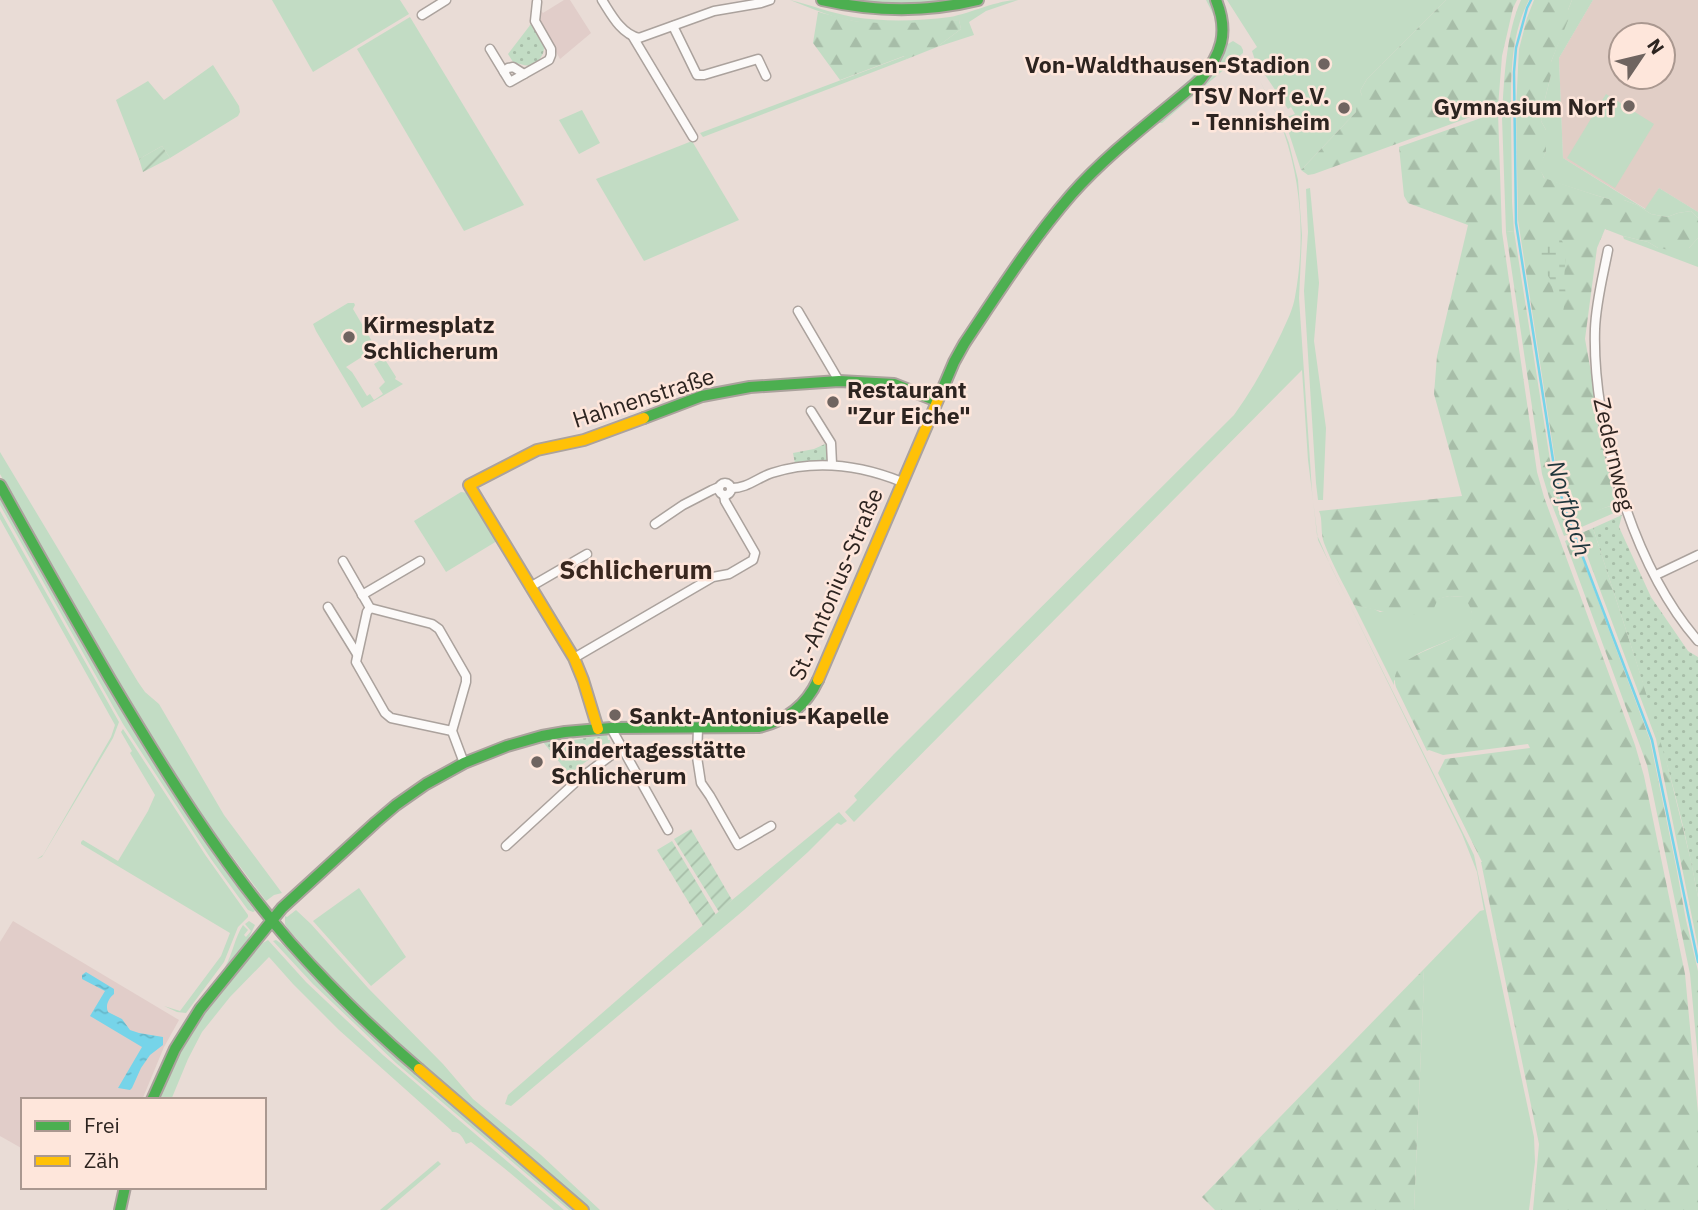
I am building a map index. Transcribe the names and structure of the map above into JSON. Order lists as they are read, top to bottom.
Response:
{
  "streets": {
    "street": ["Hahnenstraße", "Zedernweg", "St.-Antonius-Straße"]
  },
  "crossings": [
    ["Hahnenstraße", "St.-Antonius-Straße"]
  ],
  "districts": ["Schlicherum"],
  "water": ["Norfbach"],
  "places": [
    "Von-Waldthausen-Stadion",
    "Gymnasium Norf",
    "TSV Norf e.V. - Tennisheim",
    "Kirmesplatz Schlicherum",
    "Restaurant \"Zur Eiche\"",
    "Sankt-Antonius-Kapelle",
    "Kindertagesstätte Schlicherum"
  ],
  "legend": ["Frei", "Zäh"],
  "north": "top right"
}
